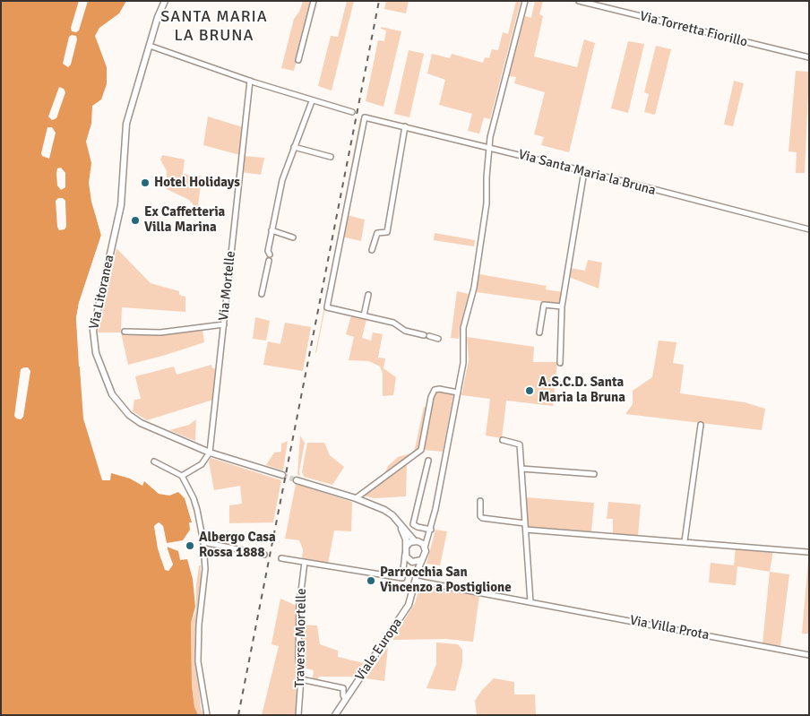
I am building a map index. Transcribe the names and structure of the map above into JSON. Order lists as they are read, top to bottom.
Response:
{
  "streets": {
    "street": [
      "Via Torretta Fiorillo",
      "Via Santa Maria la Bruna",
      "Via Mortelle",
      "Via Litoranea",
      "Via Villa Prota",
      "Traversa Mortelle",
      "Viale Europa"
    ]
  },
  "crossings": [
    ["Via Mortelle", "Via Litoranea"],
    ["Via Villa Prota", "Viale Europa"]
  ],
  "districts": ["SANTA MARIA LA BRUNA"],
  "places": [
    "Hotel Holidays",
    "Ex Caffetteria Villa Marina",
    "A.S.C.D. Santa Maria la Bruna",
    "Albergo Casa Rossa 1888",
    "Parrocchia San Vincenzo a Postiglione"
  ]
}
